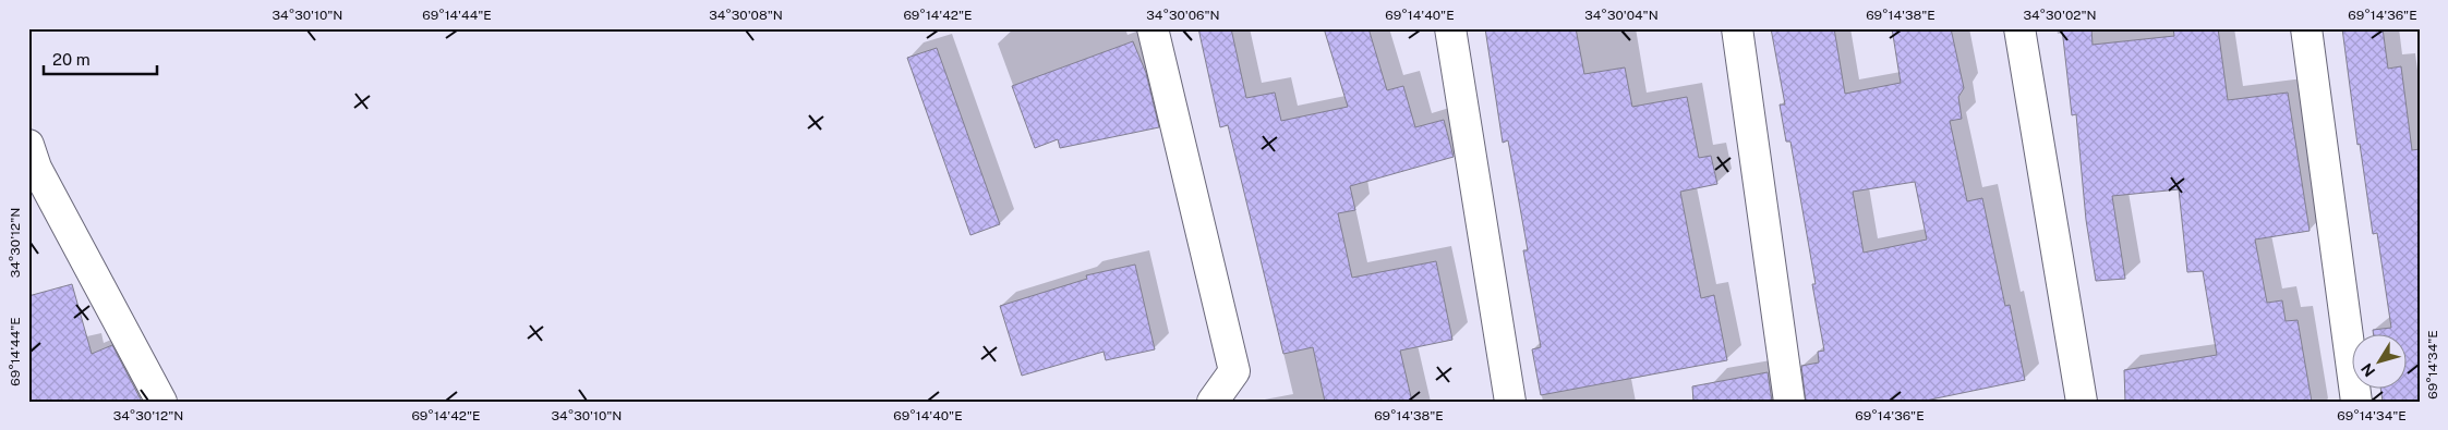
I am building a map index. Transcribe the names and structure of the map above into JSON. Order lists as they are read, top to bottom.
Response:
{
  "scale_bar": "20 m",
  "north": "bottom left",
  "coordinates": [
    "34°30'10\"N",
    "69°14'44\"E",
    "34°30'08\"N",
    "69°14'42\"E",
    "34°30'06\"N",
    "69°14'40\"E",
    "34°30'04\"N",
    "69°14'38\"E",
    "34°30'02\"N",
    "69°14'36\"E",
    "34°30'12\"N",
    "69°14'34\"E"
  ]
}
